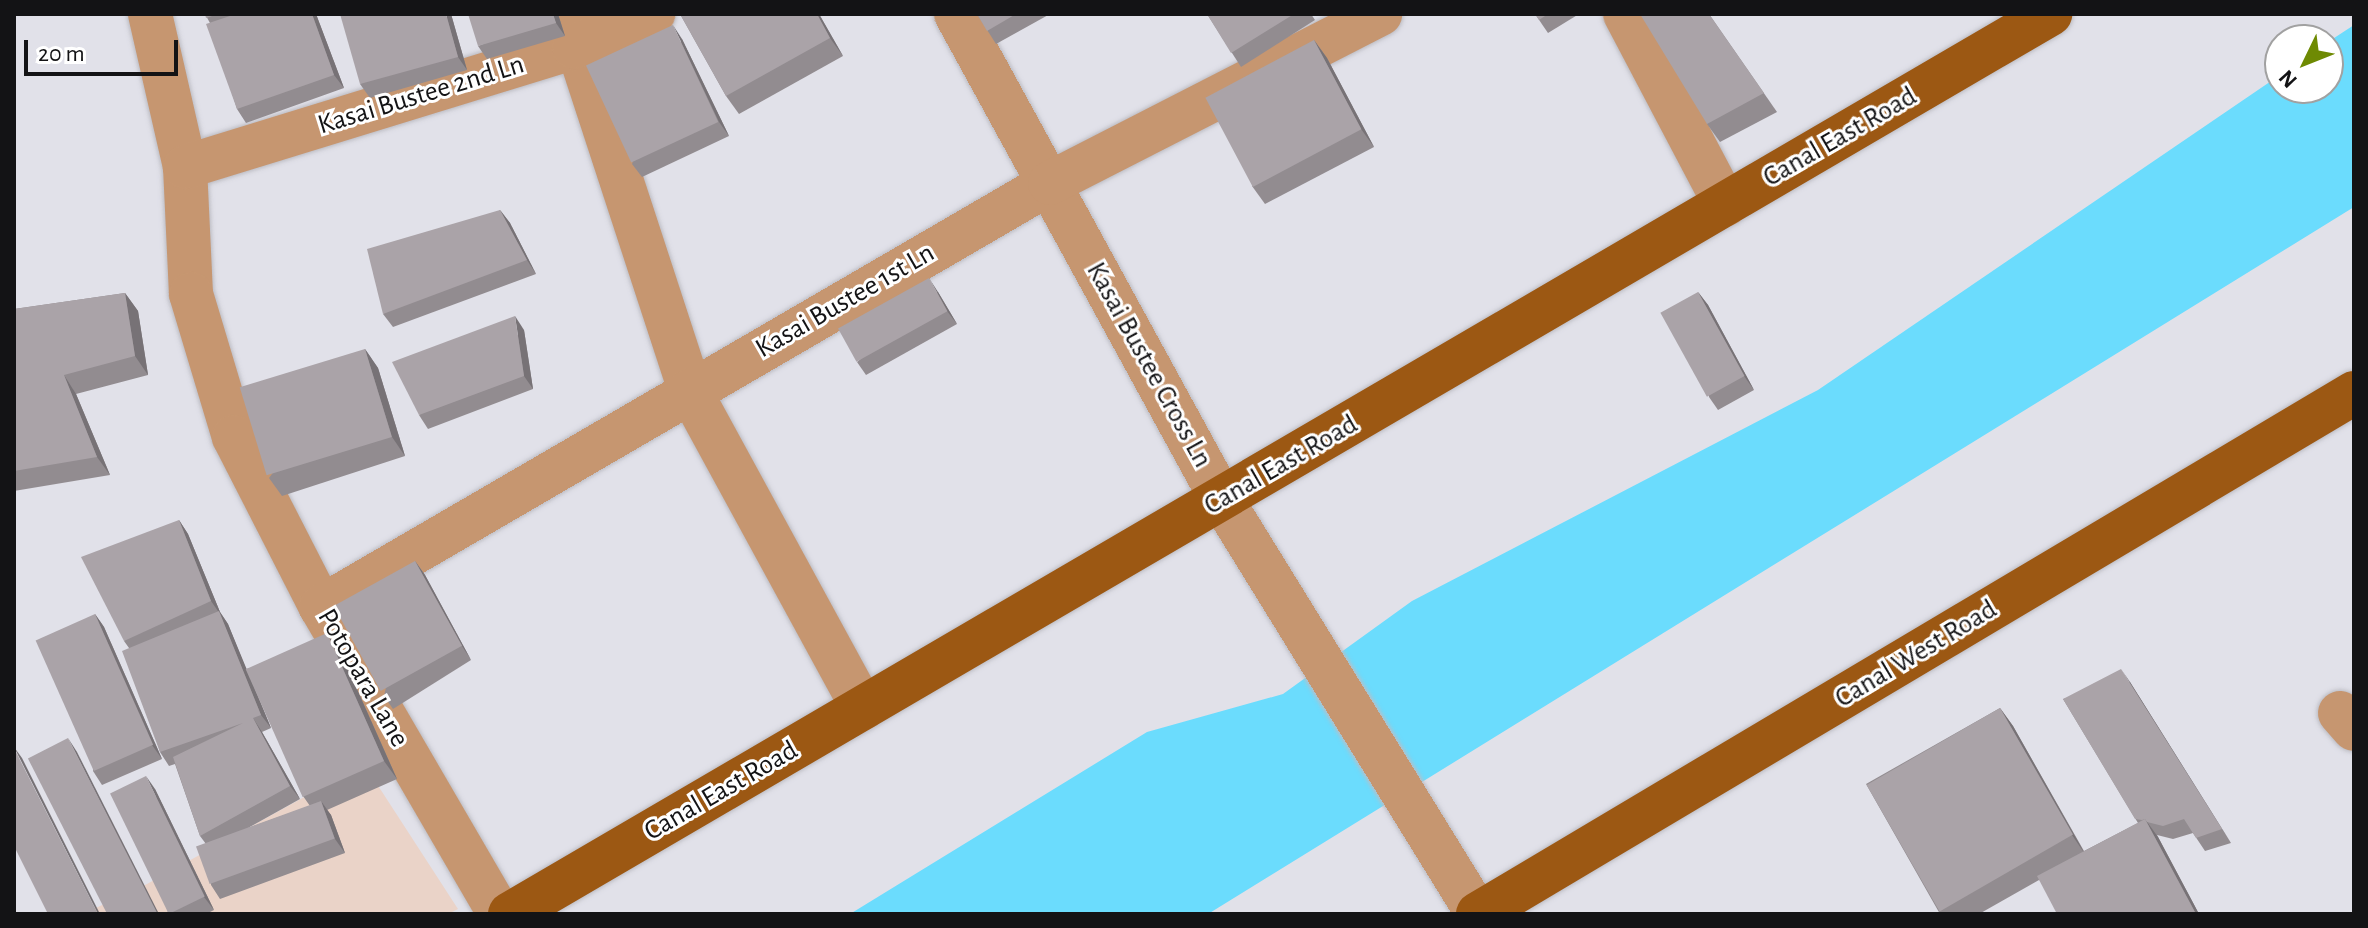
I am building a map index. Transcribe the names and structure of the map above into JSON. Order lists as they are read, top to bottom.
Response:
{
  "streets": {
    "main road": ["Canal East Road", "Canal West Road"],
    "street": [
      "Kasai Bustee 2nd Ln",
      "Kasai Bustee 1st Ln",
      "Kasai Bustee Cross Ln",
      "Potopara Lane"
    ]
  },
  "crossings": [
    ["Kasai Bustee 2nd Ln", "Potopara Lane"],
    ["Canal East Road", "Kasai Bustee Cross Ln"],
    ["Kasai Bustee 1st Ln", "Kasai Bustee Cross Ln"],
    ["Kasai Bustee 1st Ln", "Potopara Lane"],
    ["Kasai Bustee Cross Ln", "Canal West Road"]
  ],
  "scale_bar": "20 m",
  "north": "bottom left"
}
